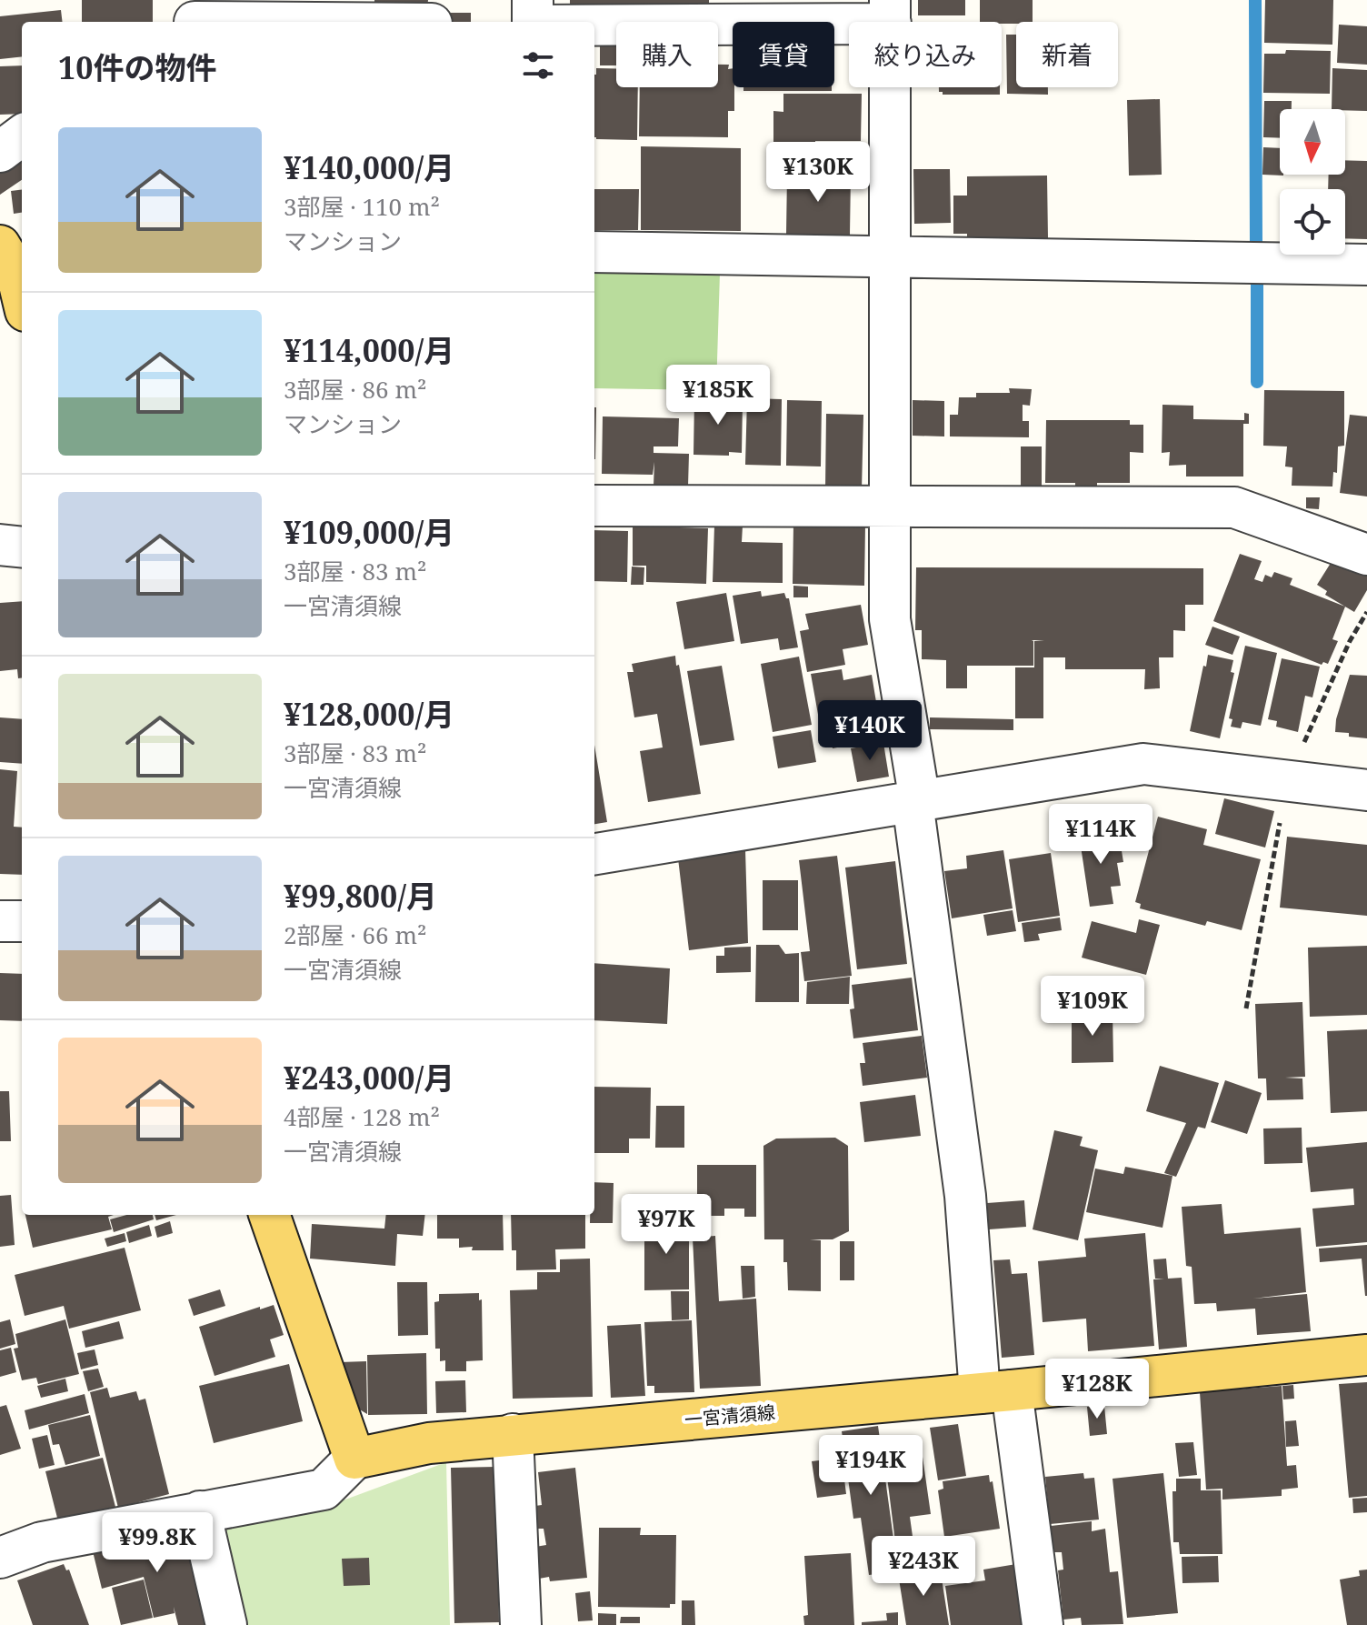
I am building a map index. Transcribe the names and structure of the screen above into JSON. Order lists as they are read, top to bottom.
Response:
{
  "streets": {
    "main road": ["一宮清須線"]
  },
  "north": "bottom",
  "page": {
    "chip": [
      "購入",
      "賃貸",
      "絞り込み",
      "新着"
    ],
    "heading": "10件の物件",
    "list": [
      {
        "name": "¥140,000/月",
        "note": "3部屋 · 110 m² · マンション"
      },
      {
        "name": "¥114,000/月",
        "note": "3部屋 · 86 m² · マンション"
      },
      {
        "name": "¥109,000/月",
        "note": "3部屋 · 83 m² · 一宮清須線"
      },
      {
        "name": "¥128,000/月",
        "note": "3部屋 · 83 m² · 一宮清須線"
      },
      {
        "name": "¥99,800/月",
        "note": "2部屋 · 66 m² · 一宮清須線"
      },
      {
        "name": "¥243,000/月",
        "note": "4部屋 · 128 m² · 一宮清須線"
      }
    ],
    "price": [
      "¥130K",
      "¥185K",
      "¥140K",
      "¥114K",
      "¥109K",
      "¥97K",
      "¥128K",
      "¥194K",
      "¥99.8K",
      "¥243K"
    ]
  }
}
